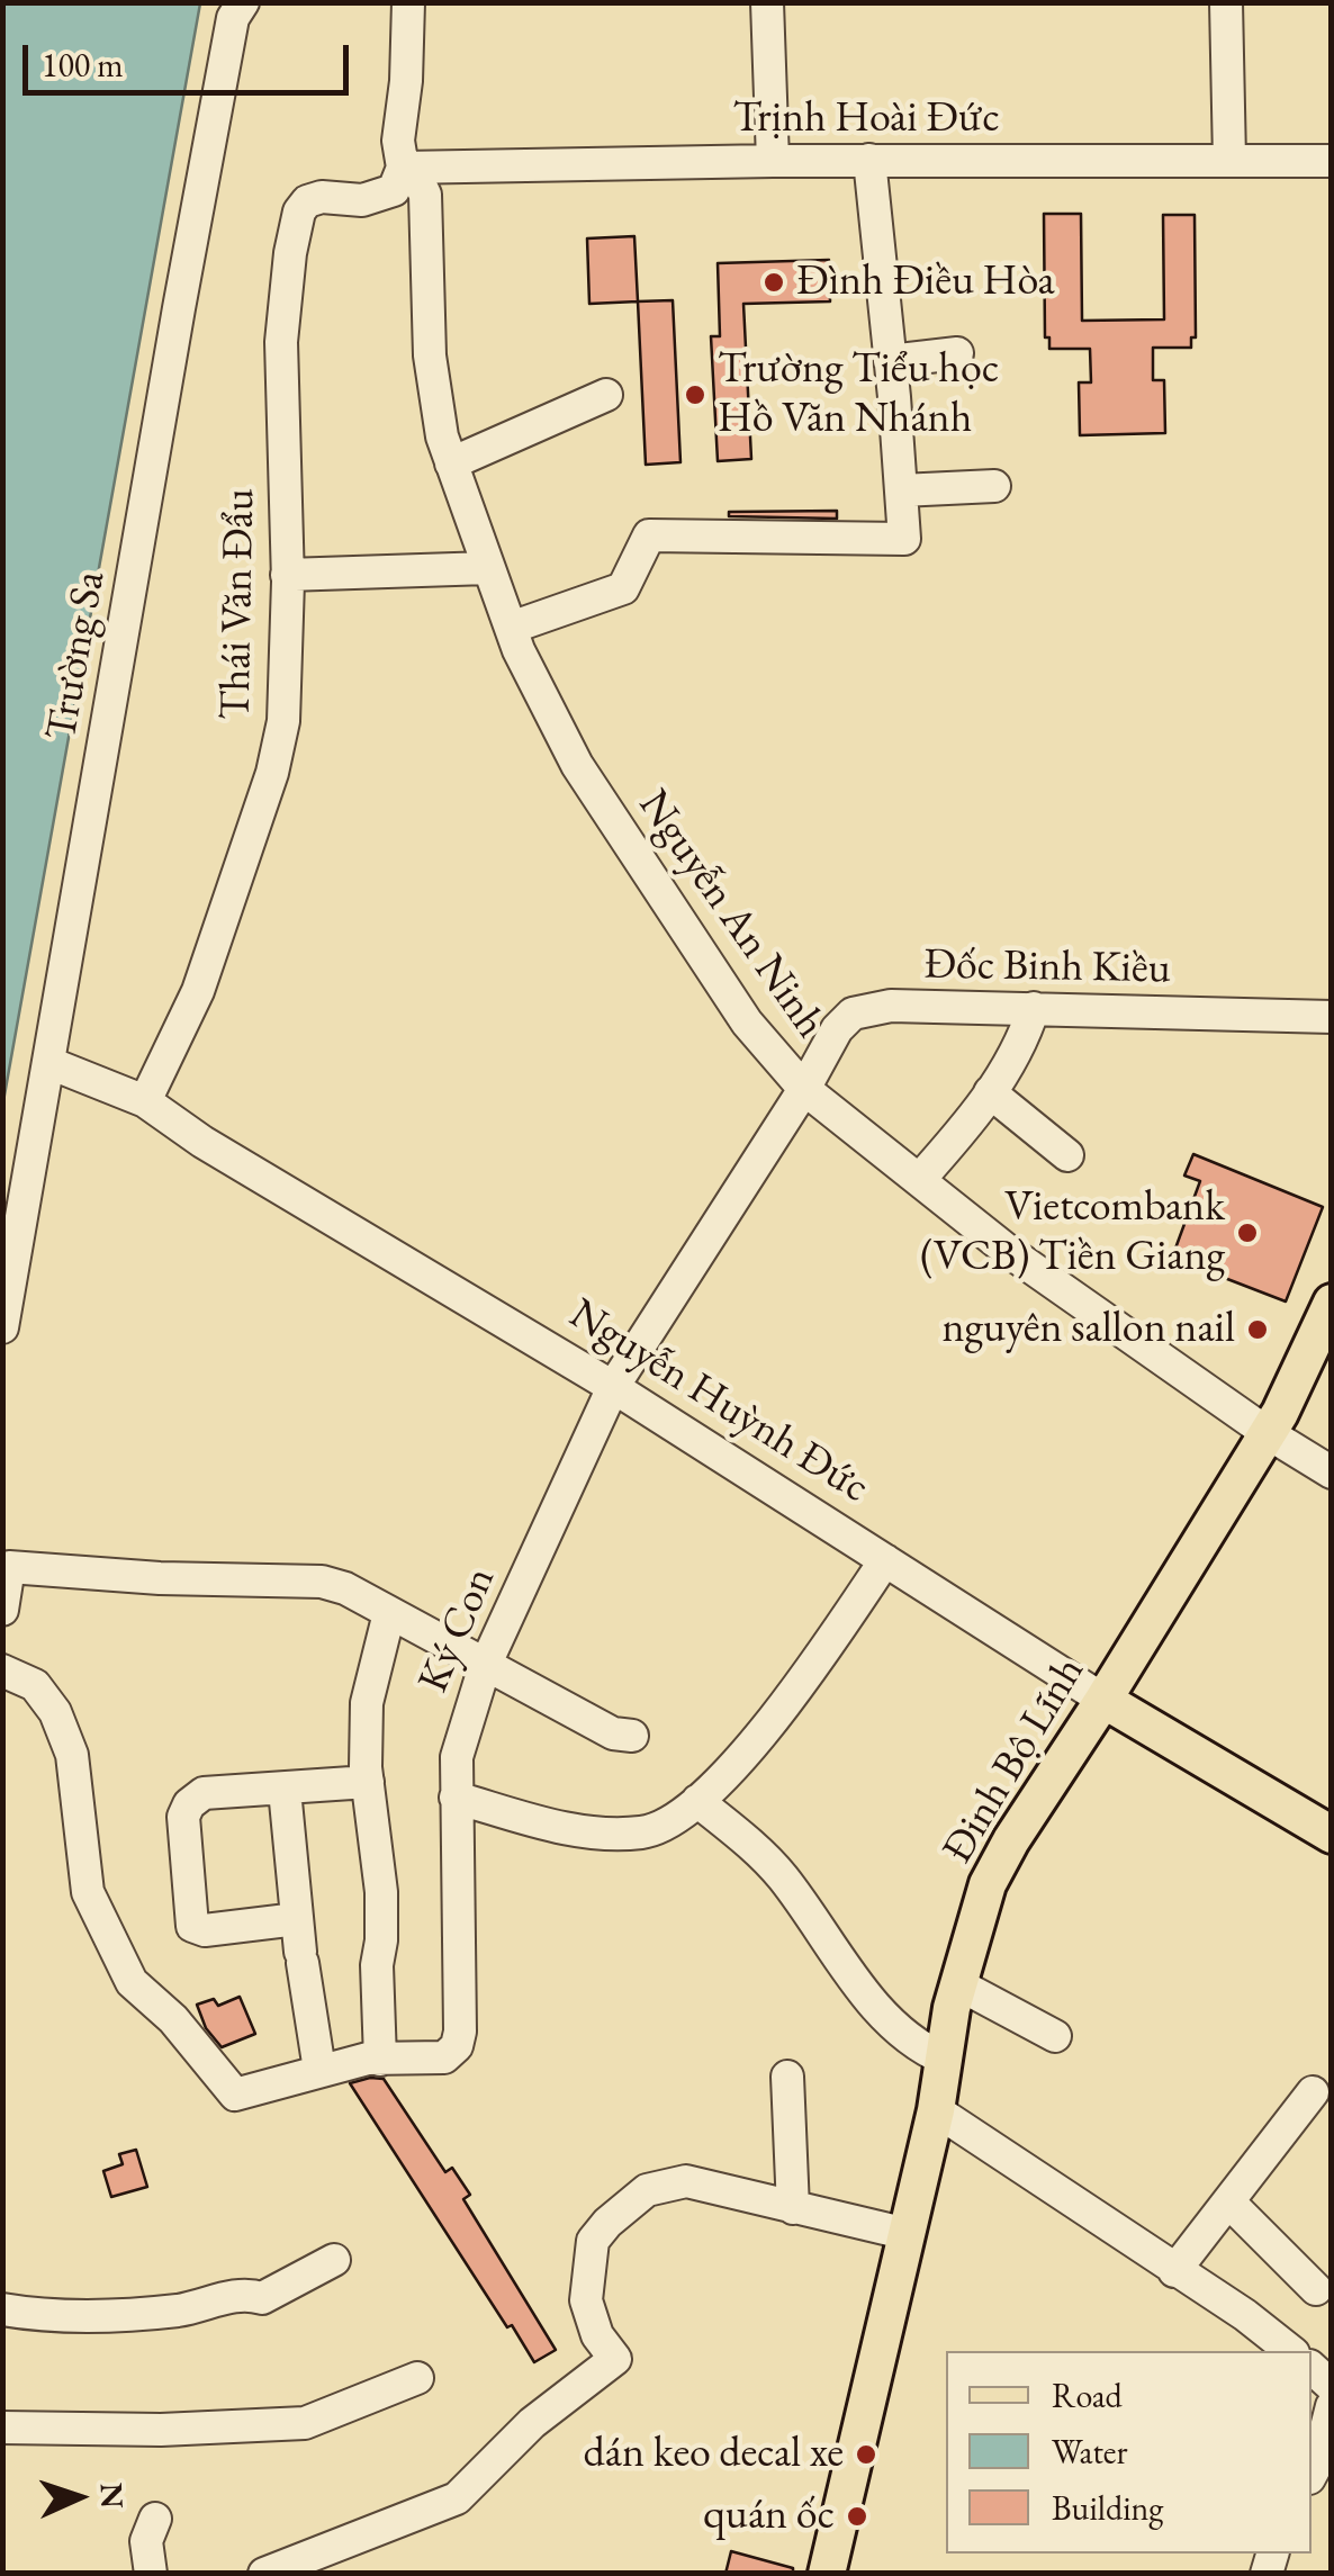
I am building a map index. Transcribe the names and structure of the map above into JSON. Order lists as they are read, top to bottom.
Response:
{
  "streets": {
    "main road": ["Nguyễn Huỳnh Đức", "Đinh Bộ Lĩnh"],
    "street": [
      "Trịnh Hoài Đức",
      "Thái Văn Đẩu",
      "Trường Sa",
      "Nguyễn An Ninh",
      "Đốc Binh Kiều",
      "Ký Con"
    ]
  },
  "crossings": [
    ["Trịnh Hoài Đức", "Thái Văn Đẩu"],
    ["Trịnh Hoài Đức", "Nguyễn An Ninh"],
    ["Thái Văn Đẩu", "Nguyễn An Ninh"],
    ["Thái Văn Đẩu", "Nguyễn Huỳnh Đức"],
    ["Trường Sa", "Nguyễn Huỳnh Đức"],
    ["Nguyễn An Ninh", "Đốc Binh Kiều"],
    ["Nguyễn An Ninh", "Ký Con"],
    ["Nguyễn An Ninh", "Đinh Bộ Lĩnh"],
    ["Đốc Binh Kiều", "Ký Con"],
    ["Nguyễn Huỳnh Đức", "Ký Con"],
    ["Nguyễn Huỳnh Đức", "Đinh Bộ Lĩnh"]
  ],
  "places": [
    "Đình Điều Hòa",
    "Trường Tiểu học Hồ Văn Nhánh",
    "Vietcombank (VCB) Tiền Giang",
    "nguyên sallon nail",
    "dán keo decal xe",
    "quán ốc"
  ],
  "legend": ["Road", "Water", "Building"],
  "scale_bar": "100 m",
  "north": "right"
}
